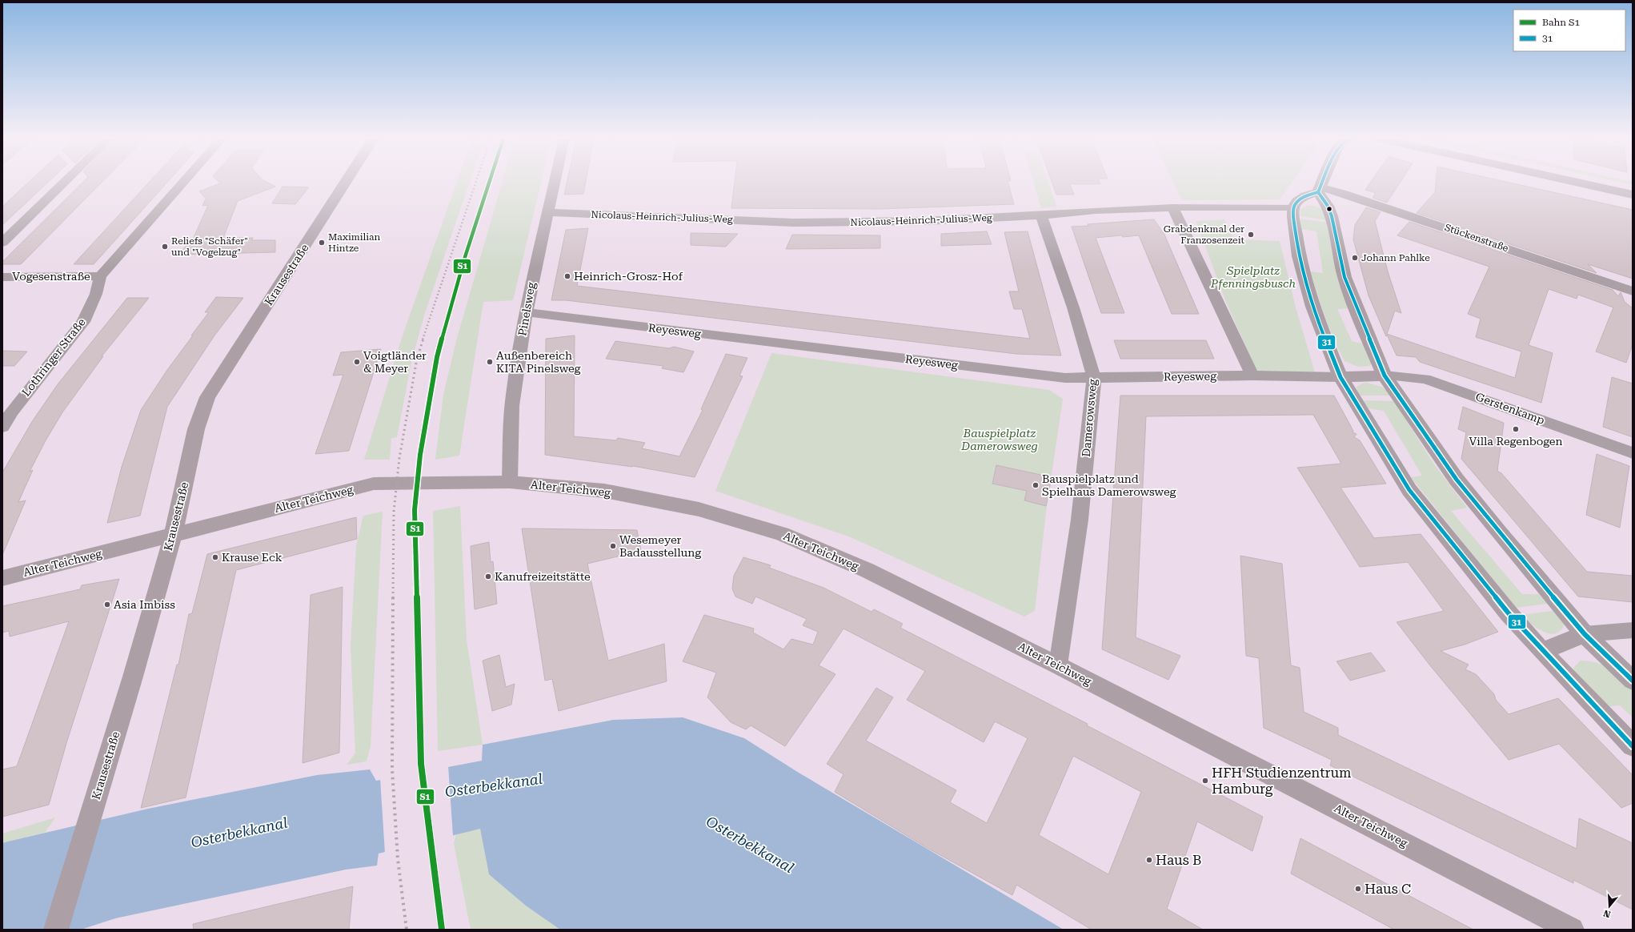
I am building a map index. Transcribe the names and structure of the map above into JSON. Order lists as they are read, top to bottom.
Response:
{
  "streets": {
    "street": [
      "Nicolaus-Heinrich-Julius-Weg",
      "Stückenstraße",
      "Krausestraße",
      "Vogesenstraße",
      "Pinelsweg",
      "Reyesweg",
      "Lothringer Straße",
      "Gerstenkamp",
      "Damerowsweg",
      "Alter Teichweg"
    ]
  },
  "crossings": [
    ["Nicolaus-Heinrich-Julius-Weg", "Pinelsweg"],
    ["Nicolaus-Heinrich-Julius-Weg", "Damerowsweg"],
    ["Krausestraße", "Alter Teichweg"],
    ["Vogesenstraße", "Lothringer Straße"],
    ["Pinelsweg", "Reyesweg"],
    ["Pinelsweg", "Alter Teichweg"],
    ["Reyesweg", "Damerowsweg"],
    ["Damerowsweg", "Alter Teichweg"]
  ],
  "water": ["Osterbekkanal"],
  "parks": ["Spielplatz Pfenningsbusch", "Bauspielplatz Damerowsweg"],
  "places": [
    "Grabdenkmal der Franzosenzeit",
    "Maximilian Hintze",
    "Reliefs \"Schäfer\" und \"Vogelzug\"",
    "Johann Pahlke",
    "Heinrich-Grosz-Hof",
    "Voigtländer & Meyer",
    "Außenbereich KITA Pinelsweg",
    "Villa Regenbogen",
    "Bauspielplatz und Spielhaus Damerowsweg",
    "Wesemeyer Badausstellung",
    "Krause Eck",
    "Kanufreizeitstätte",
    "Asia Imbiss",
    "HFH Studienzentrum Hamburg",
    "Haus B",
    "Haus C"
  ],
  "lines": ["rail line S1", "transit line 31"],
  "legend": ["Bahn S1", "31"],
  "north": "bottom"
}
